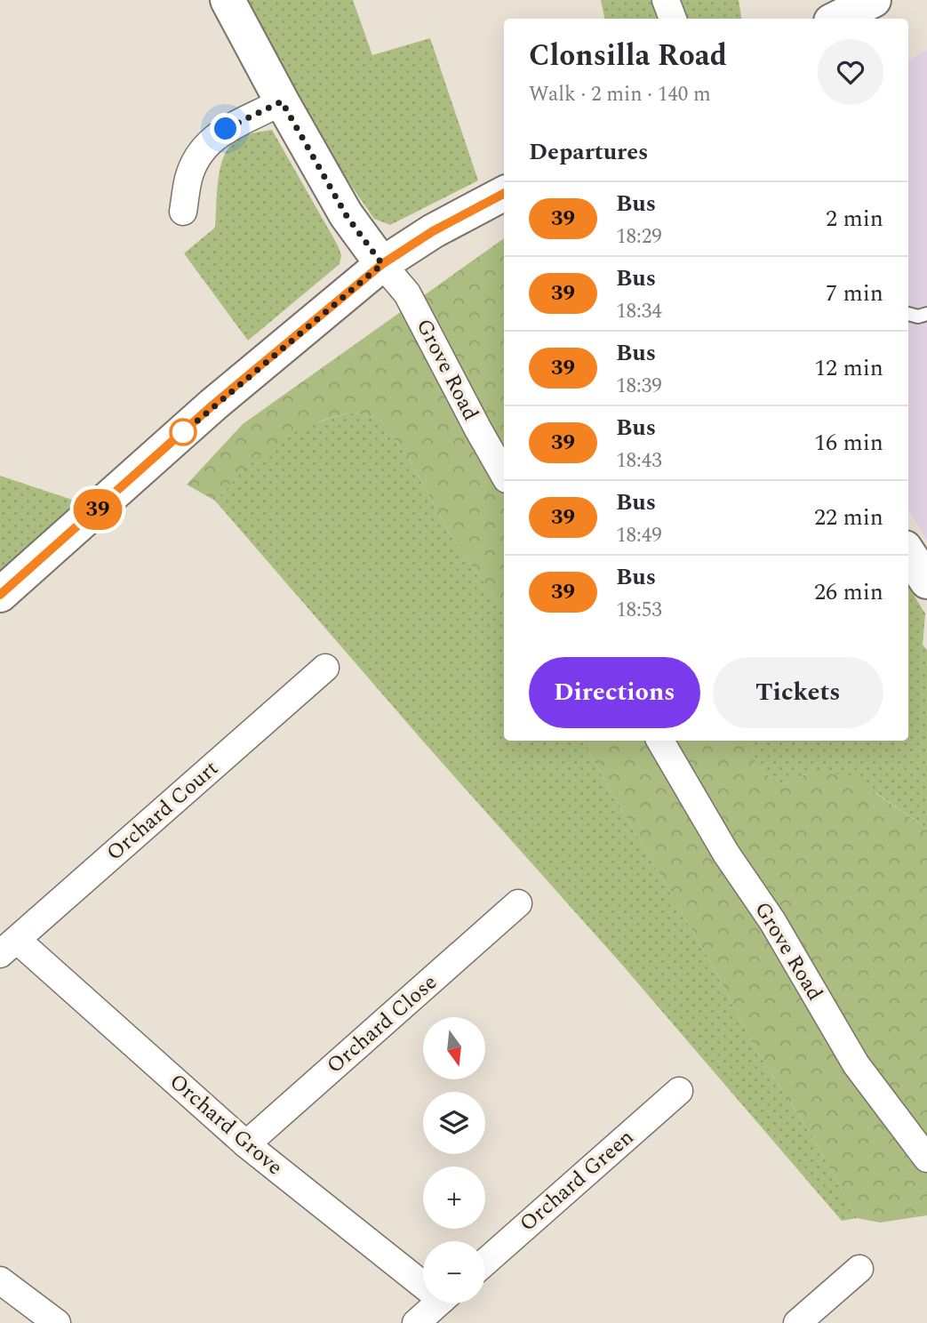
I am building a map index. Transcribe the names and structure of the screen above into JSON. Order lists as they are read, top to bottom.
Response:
{
  "streets": {
    "street": [
      "Grove Road",
      "Orchard Court",
      "Orchard Close",
      "Orchard Grove",
      "Orchard Green"
    ]
  },
  "crossings": [
    ["Orchard Court", "Orchard Grove"],
    ["Orchard Close", "Orchard Grove"]
  ],
  "lines": ["bus line 39"],
  "north": "bottom",
  "page": {
    "on_map": "39",
    "heading": [
      ["Clonsilla Road", "Walk · 2 min · 140 m"],
      "Departures"
    ],
    "list": [
      {
        "mark": "39",
        "name": "Bus",
        "note": "18:29",
        "value": "2 min"
      },
      {
        "mark": "39",
        "name": "Bus",
        "note": "18:34",
        "value": "7 min"
      },
      {
        "mark": "39",
        "name": "Bus",
        "note": "18:39",
        "value": "12 min"
      },
      {
        "mark": "39",
        "name": "Bus",
        "note": "18:43",
        "value": "16 min"
      },
      {
        "mark": "39",
        "name": "Bus",
        "note": "18:49",
        "value": "22 min"
      },
      {
        "mark": "39",
        "name": "Bus",
        "note": "18:53",
        "value": "26 min"
      }
    ],
    "buttons": ["Directions", "Tickets"],
    "map_buttons": ["+", "−"]
  }
}
